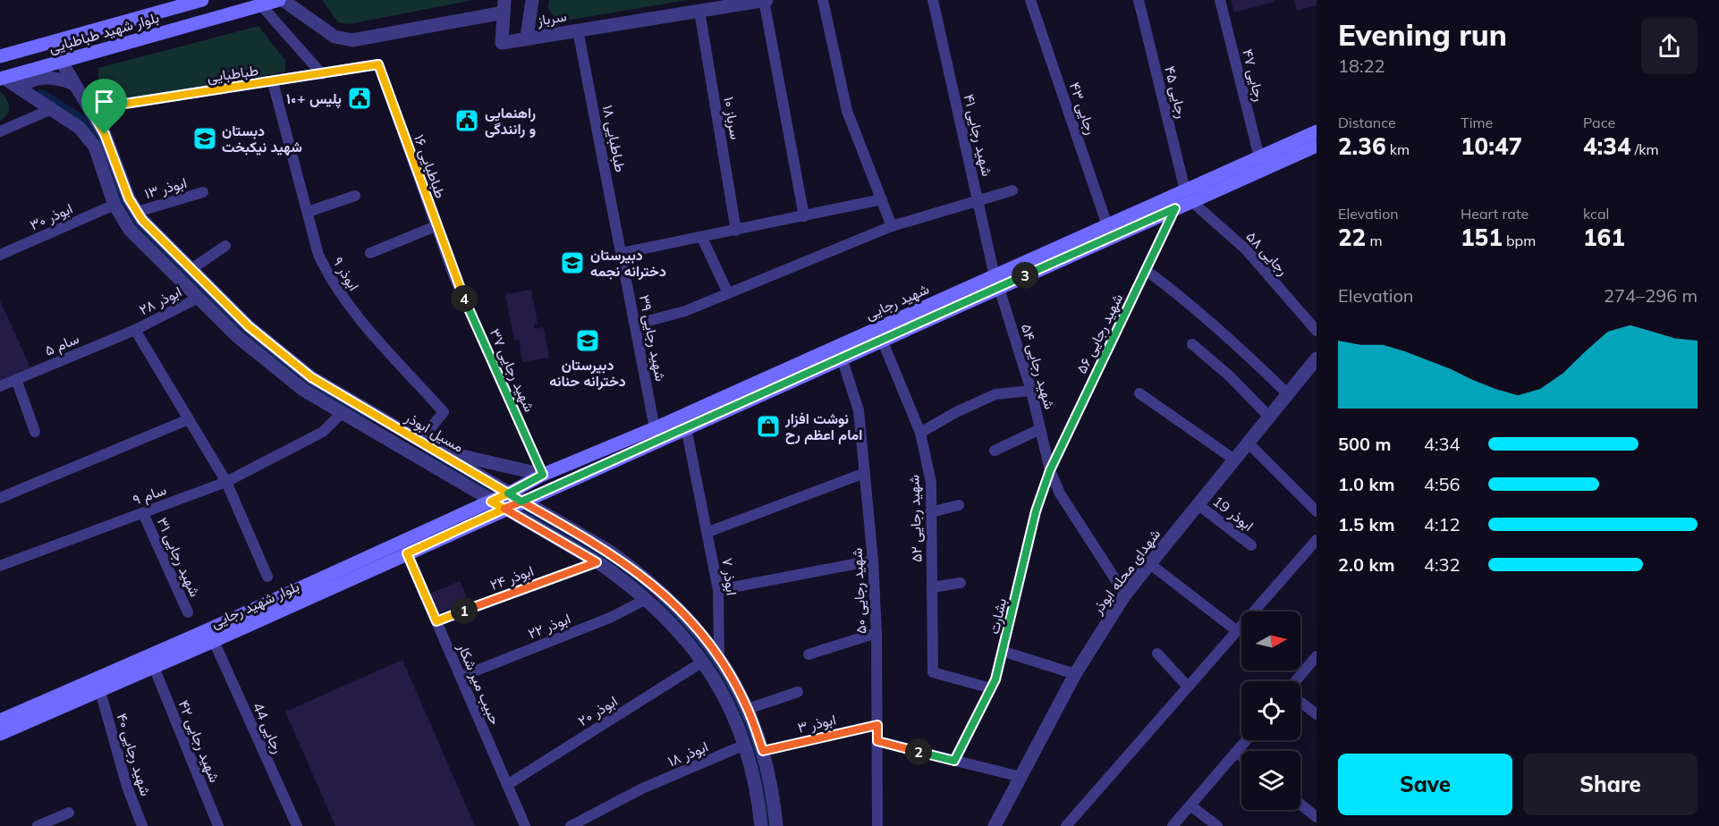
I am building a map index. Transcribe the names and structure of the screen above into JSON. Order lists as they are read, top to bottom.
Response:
{
  "streets": {
    "main road": ["بلوار شهید طباطبایی", "شهید رجایی", "بلوار شهید رجایی"],
    "street": [
      "سرباز",
      "طباطبایی",
      "رجایی ۴۷",
      "رجایی ۴۵",
      "رجایی ۴۳",
      "سرباز ۱۰",
      "شهید رجایی ۴۱",
      "طباطبایی ۱۸",
      "طباطبایی ۱۶",
      "ابوذر ۱۳",
      "ابوذر ۳۰",
      "رجایی ۵۸",
      "ابوذر ۹",
      "ابوذر ۲۸",
      "شهید رجایی ۵۶",
      "شهید رجایی ۳۹",
      "سام ۵",
      "شهید رجایی ۵۴",
      "شهید رجایی ۳۷",
      "مسیل ابوذر",
      "سام ۹",
      "ابوذر 19",
      "شهید رجایی ۵۲",
      "شهید رجایی ۳۱",
      "شهدای محله ابوذر",
      "ابوذر ۷",
      "ابوذر ۲۴",
      "شهید رجایی ۵۰",
      "بشارت",
      "ابوذر ۲۲",
      "حبیب میر شکار",
      "ابوذر ۲۰",
      "ابوذر ۳",
      "رجایی 44",
      "شهید رجایی ۴۲",
      "ابوذر ۱۸",
      "شهید رجایی ۴۰"
    ]
  },
  "crossings": [
    ["سرباز", "سرباز ۱۰"],
    ["سرباز", "طباطبایی ۱۸"],
    ["بلوار شهید طباطبایی", "مسیل ابوذر"],
    ["طباطبایی", "طباطبایی ۱۶"],
    ["طباطبایی", "ابوذر ۹"],
    ["طباطبایی", "مسیل ابوذر"],
    ["رجایی ۴۷", "شهید رجایی"],
    ["رجایی ۴۵", "رجایی ۵۸"],
    ["رجایی ۴۵", "شهید رجایی"],
    ["رجایی ۴۳", "شهید رجایی"],
    ["شهید رجایی ۴۱", "شهید رجایی"],
    ["شهید رجایی ۴۱", "شهید رجایی ۵۴"],
    ["طباطبایی ۱۸", "شهید رجایی ۳۹"],
    ["طباطبایی ۱۶", "شهید رجایی ۳۷"],
    ["ابوذر ۱۳", "مسیل ابوذر"],
    ["رجایی ۵۸", "شهید رجایی"],
    ["ابوذر ۹", "مسیل ابوذر"],
    ["ابوذر ۲۸", "سام ۵"],
    ["شهید رجایی", "شهید رجایی ۵۶"],
    ["شهید رجایی", "شهید رجایی ۳۹"],
    ["شهید رجایی", "شهید رجایی ۵۴"],
    ["شهید رجایی", "شهید رجایی ۳۷"],
    ["شهید رجایی", "مسیل ابوذر"],
    ["شهید رجایی", "شهید رجایی ۵۲"],
    ["شهید رجایی", "ابوذر ۷"],
    ["شهید رجایی", "شهید رجایی ۵۰"],
    ["شهید رجایی", "بلوار شهید رجایی"],
    ["شهید رجایی ۵۶", "شهید رجایی ۵۴"],
    ["شهید رجایی ۵۶", "بشارت"],
    ["شهید رجایی ۵۴", "شهدای محله ابوذر"],
    ["شهید رجایی ۵۴", "بشارت"],
    ["مسیل ابوذر", "ابوذر ۷"],
    ["مسیل ابوذر", "بلوار شهید رجایی"],
    ["مسیل ابوذر", "ابوذر ۳"],
    ["سام ۹", "شهید رجایی ۳۱"],
    ["ابوذر 19", "شهدای محله ابوذر"],
    ["شهید رجایی ۵۲", "بشارت"],
    ["ابوذر ۲۴", "حبیب میر شکار"],
    ["شهید رجایی ۵۰", "ابوذر ۳"],
    ["بلوار شهید رجایی", "حبیب میر شکار"],
    ["بلوار شهید رجایی", "رجایی 44"],
    ["بلوار شهید رجایی", "شهید رجایی ۴۲"],
    ["بلوار شهید رجایی", "شهید رجایی ۴۰"],
    ["ابوذر ۲۲", "حبیب میر شکار"],
    ["حبیب میر شکار", "ابوذر ۲۰"]
  ],
  "places": {
    "public building": ["پلیس +۱۰", "راهنمایی و رانندگی"],
    "school or university": ["دبستان شهید نیکبخت", "دبیرستان دخترانه نجمه", "دبیرستان دخترانه حنانه"],
    "shop": ["نوشت افزار امام اعظم رح"]
  },
  "north": "right",
  "page": {
    "heading": ["Evening run", "18:22"],
    "stats": [
      ["Distance", "2.36 km"],
      ["Time", "10:47"],
      ["Pace", "4:34 /km"],
      ["Elevation", "22 m"],
      ["Heart rate", "151 bpm"],
      ["kcal", "161"]
    ],
    "pins": [
      "3",
      "4",
      "1",
      "2"
    ],
    "chart": ["Elevation", "274–296 m"],
    "list": [
      {
        "name": "500 m",
        "note": "4:34"
      },
      {
        "name": "1.0 km",
        "note": "4:56"
      },
      {
        "name": "1.5 km",
        "note": "4:12"
      },
      {
        "name": "2.0 km",
        "note": "4:32"
      }
    ],
    "buttons": ["Save", "Share"]
  }
}
